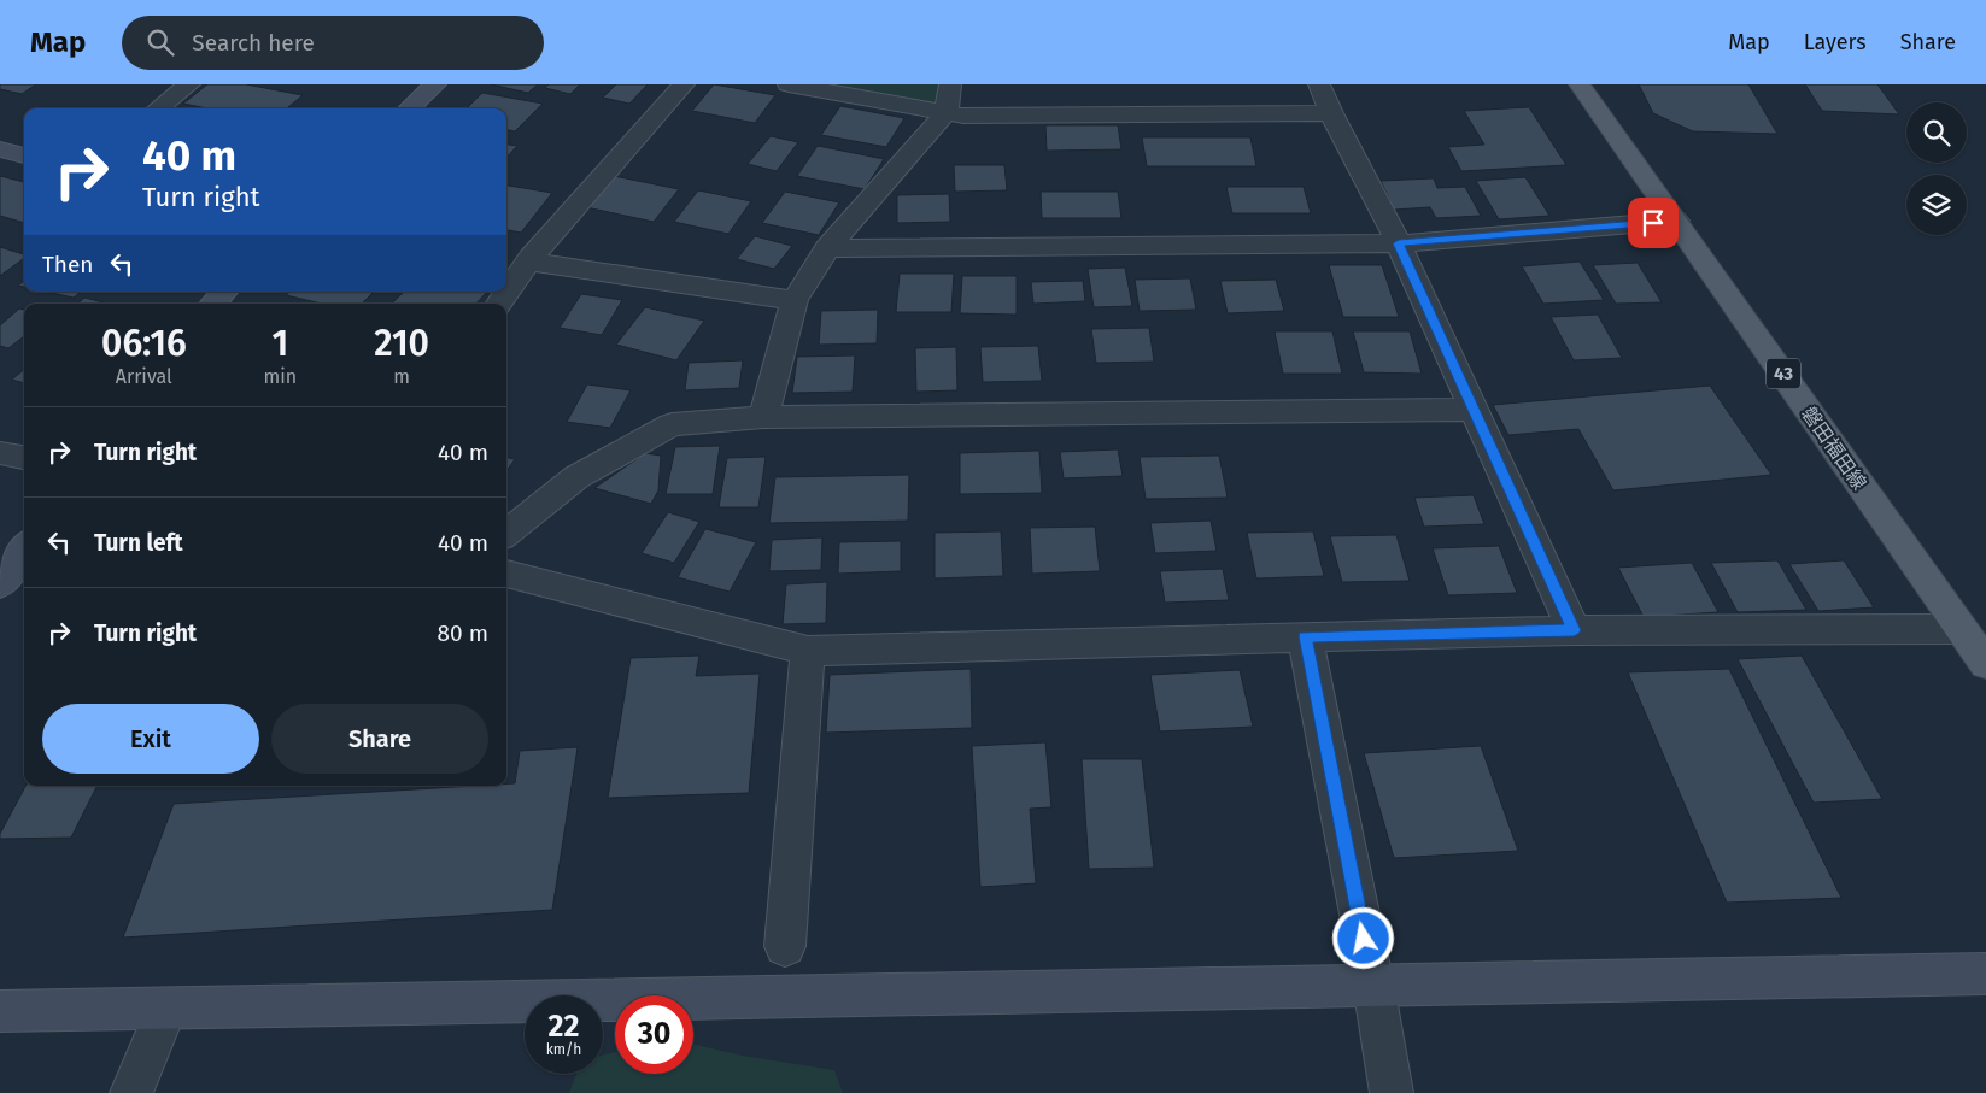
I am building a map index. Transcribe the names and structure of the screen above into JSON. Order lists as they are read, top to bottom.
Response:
{
  "streets": {
    "main road": ["43", "磐田福田線"]
  },
  "page": {
    "header": "Map",
    "search": "Search here",
    "nav": ["Map", "Layers", "Share"],
    "turn": ["40 m", "Turn right"],
    "then": "Then",
    "eta": [
      "06:16",
      "Arrival",
      "1",
      "min",
      "210",
      "m"
    ],
    "list": [
      {
        "name": "Turn right",
        "value": "40 m"
      },
      {
        "name": "Turn left",
        "value": "40 m"
      },
      {
        "name": "Turn right",
        "value": "80 m"
      }
    ],
    "buttons": ["Exit", "Share"],
    "speed": "22 km/h",
    "limit": "30"
  }
}
